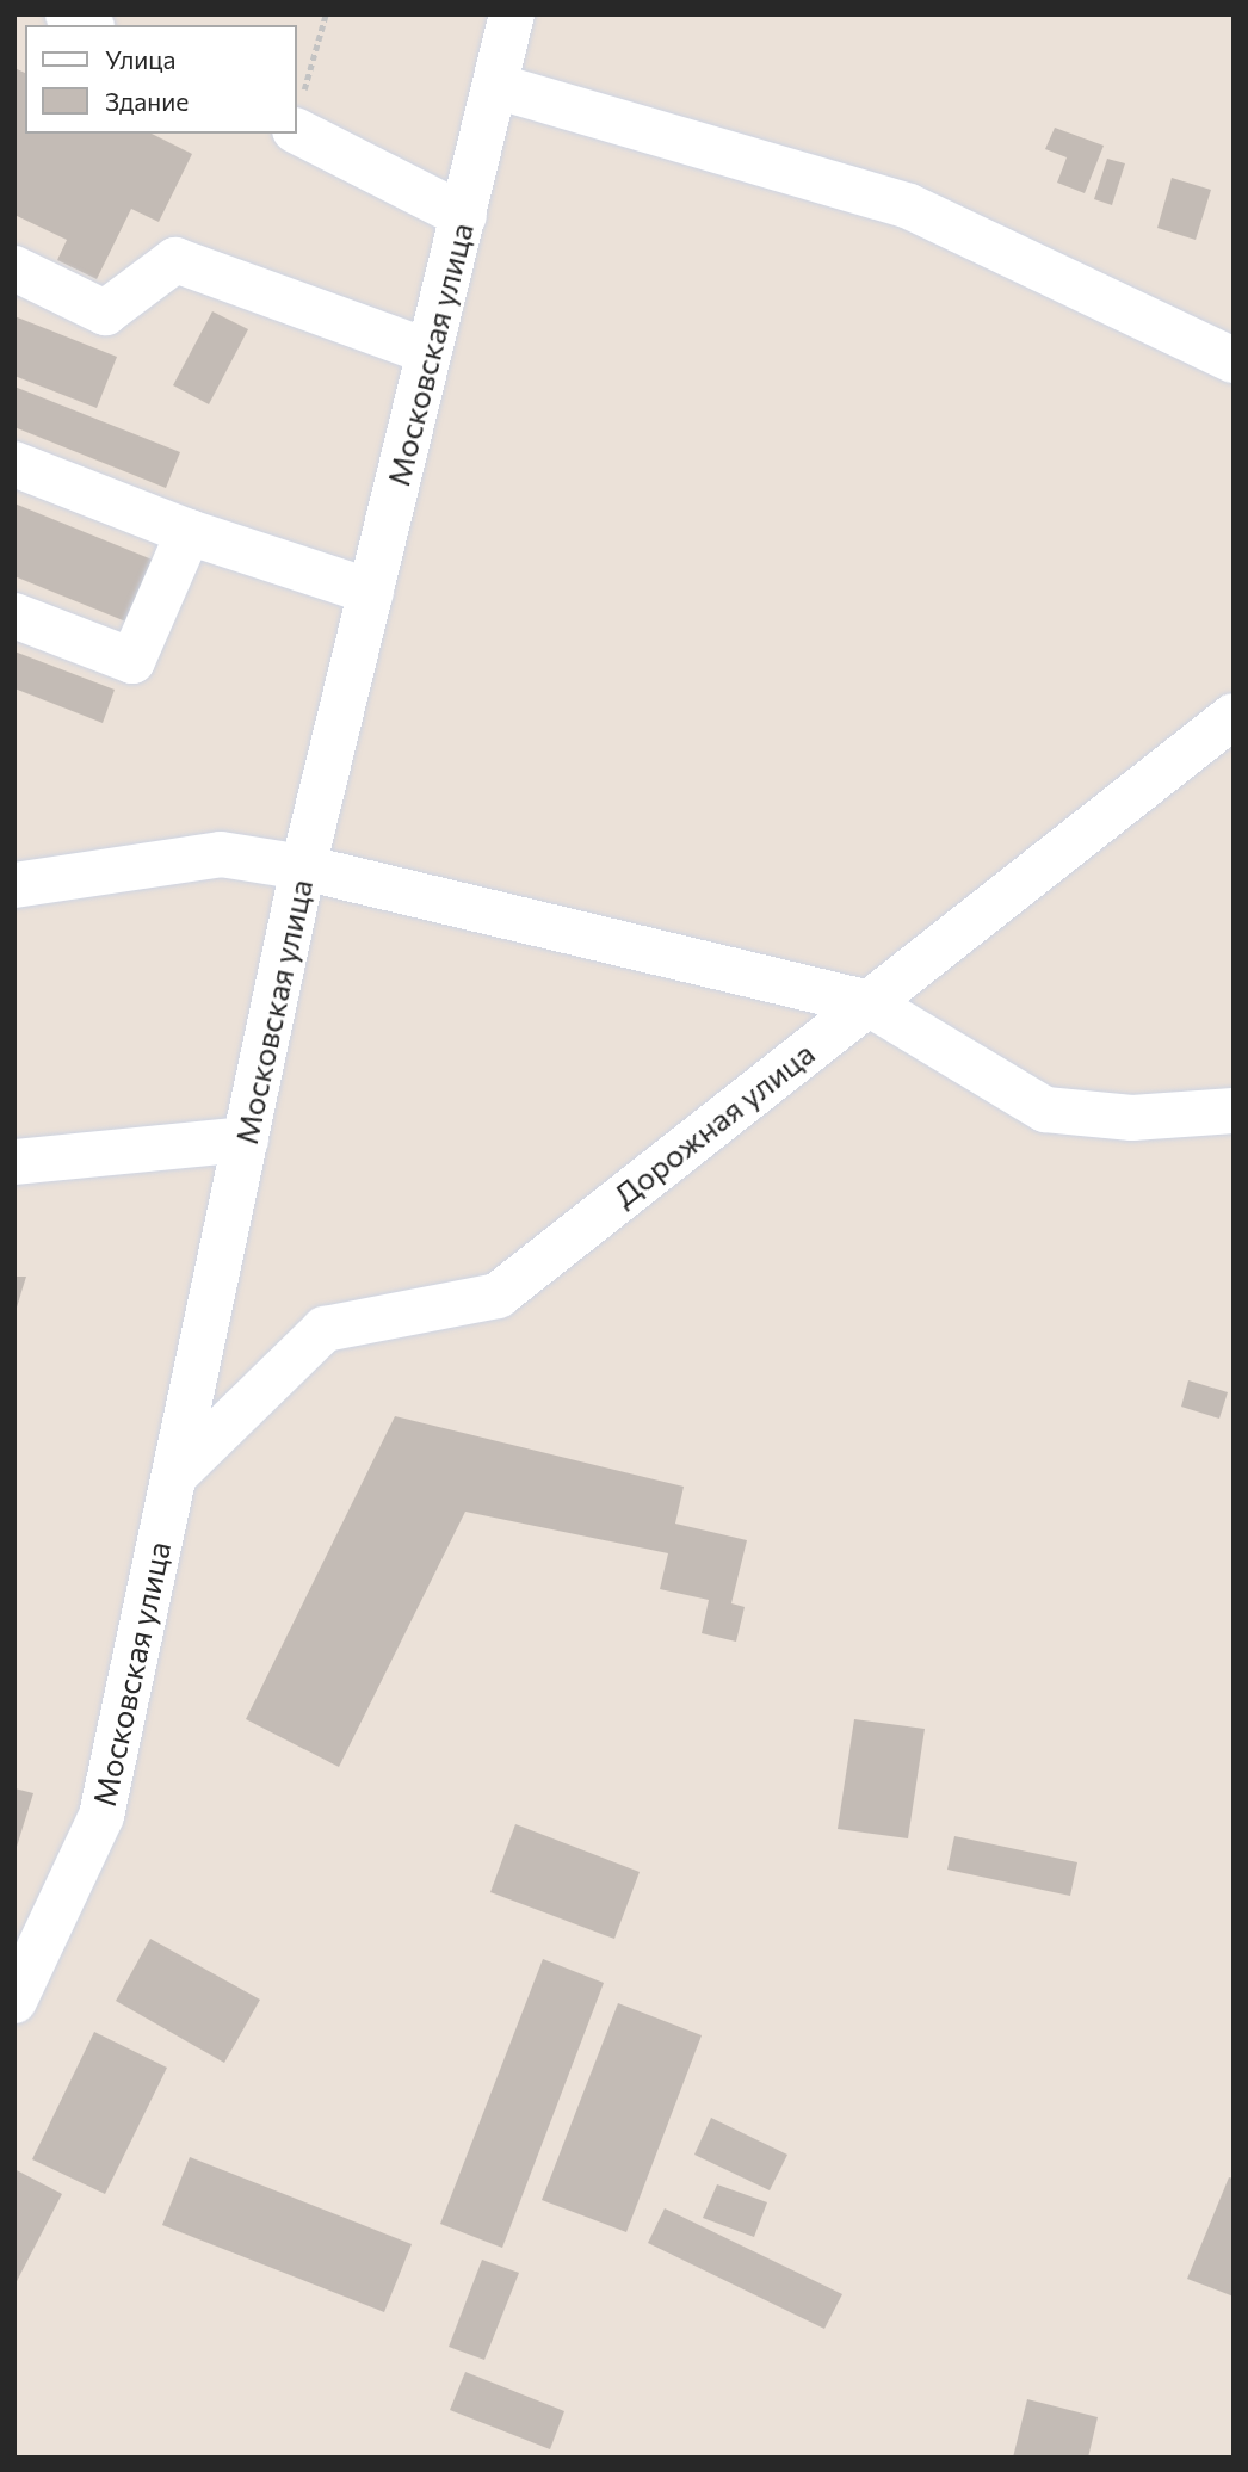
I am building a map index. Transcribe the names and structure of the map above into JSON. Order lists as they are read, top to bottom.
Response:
{
  "streets": {
    "street": ["Московская улица", "Дорожная улица"]
  },
  "crossings": [
    ["Московская улица", "Дорожная улица"]
  ],
  "legend": ["Улица", "Здание"]
}
